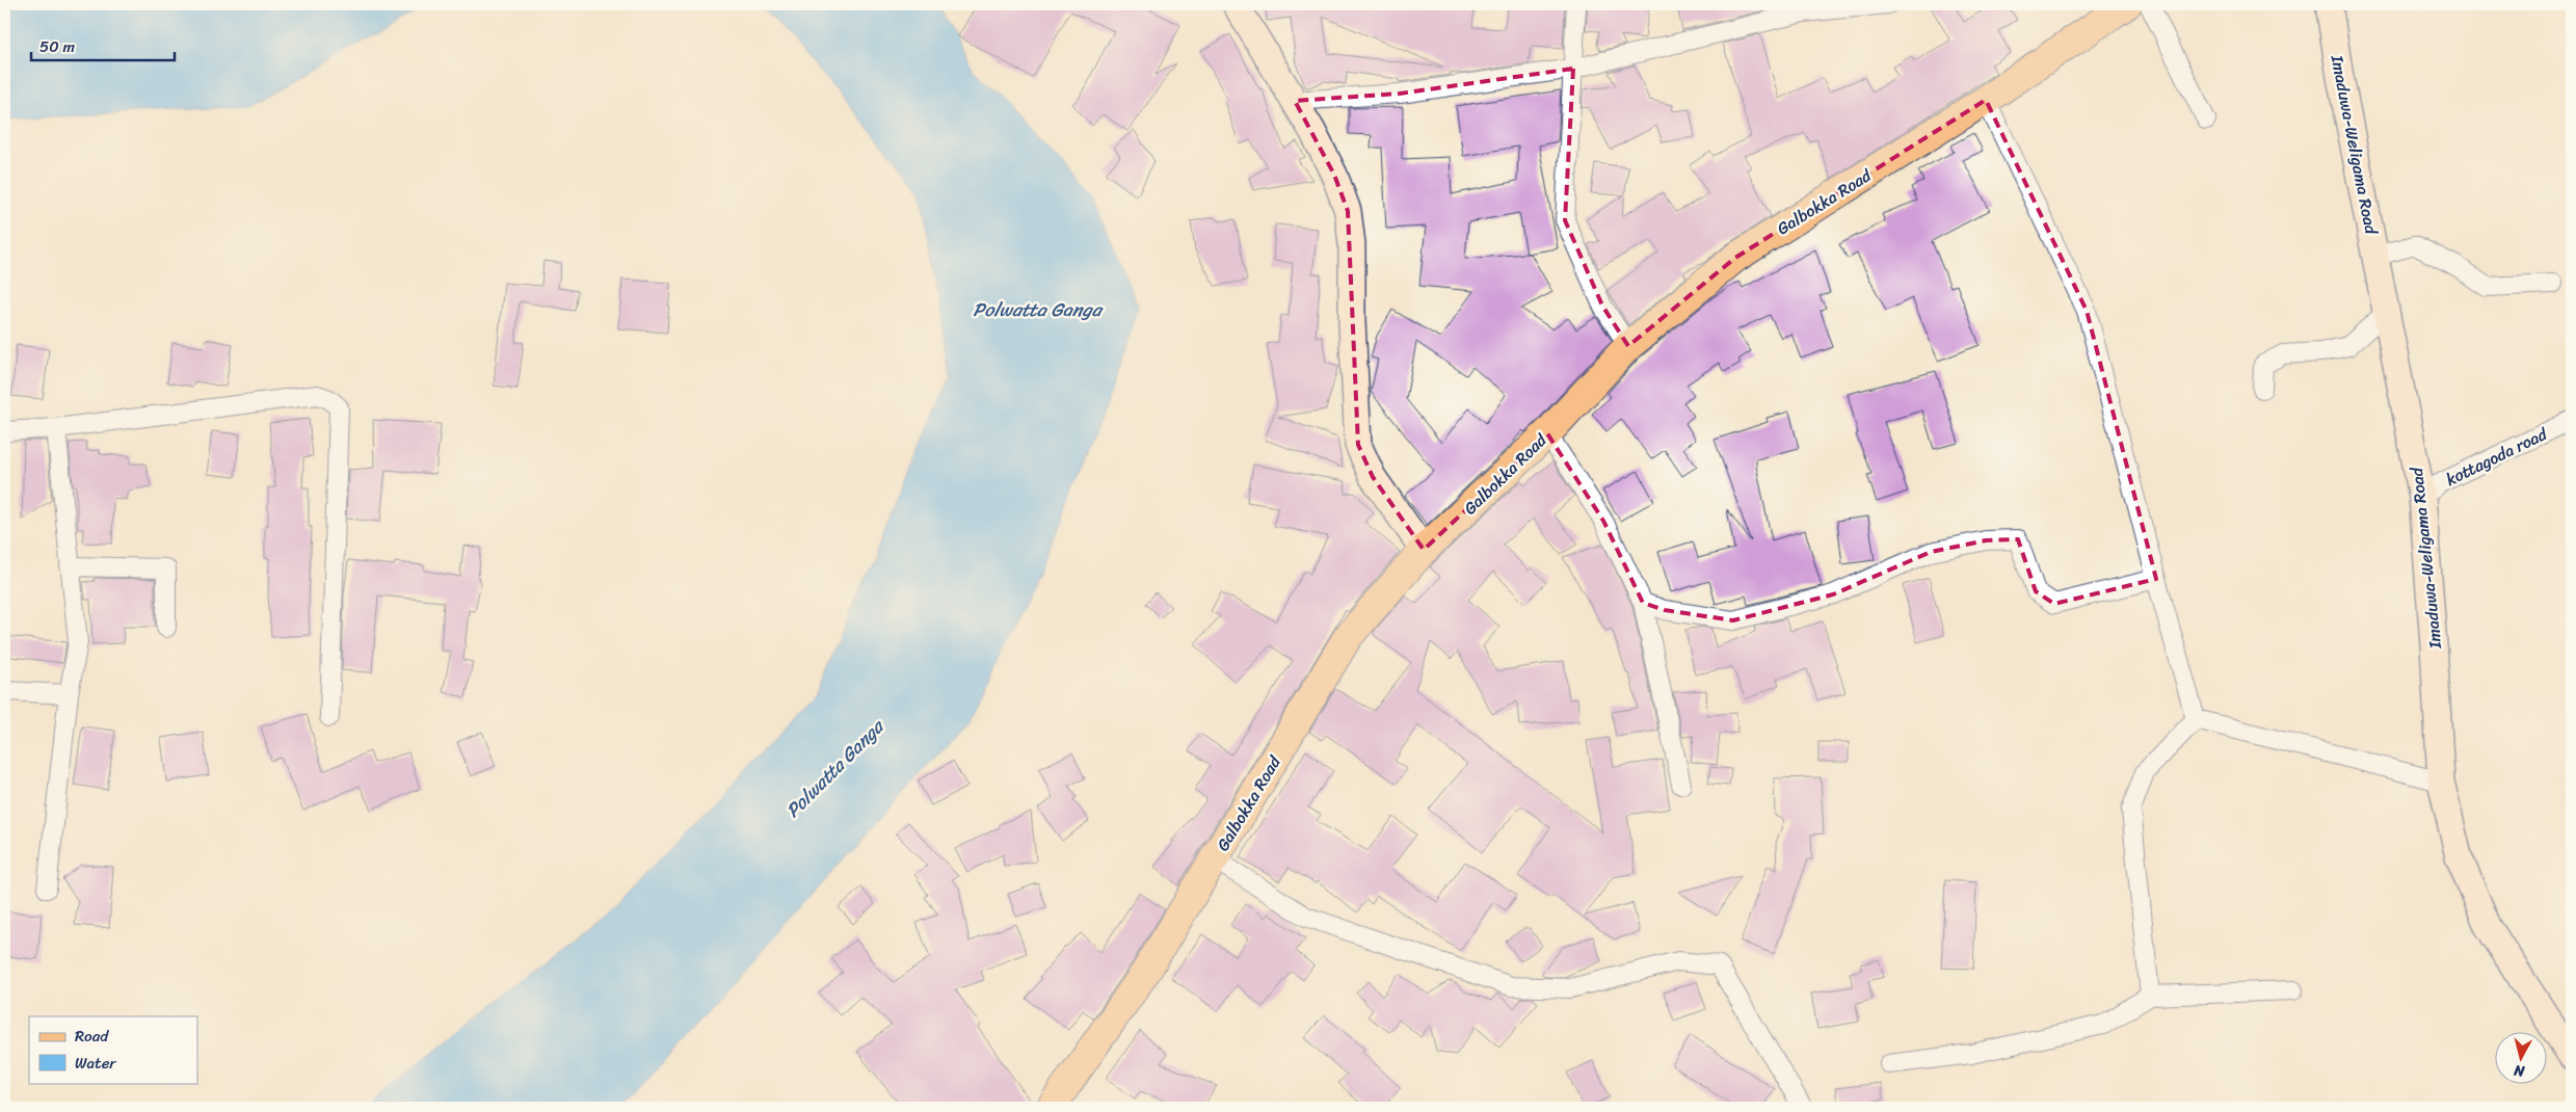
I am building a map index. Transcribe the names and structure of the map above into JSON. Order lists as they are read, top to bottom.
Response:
{
  "streets": {
    "main road": ["Imaduwa-Weligama Road", "Galbokka Road"],
    "street": ["kottagoda road"]
  },
  "crossings": [
    ["Imaduwa-Weligama Road", "kottagoda road"]
  ],
  "water": ["Polwatta Ganga"],
  "legend": ["Road", "Water"],
  "scale_bar": "50 m",
  "north": "bottom"
}
